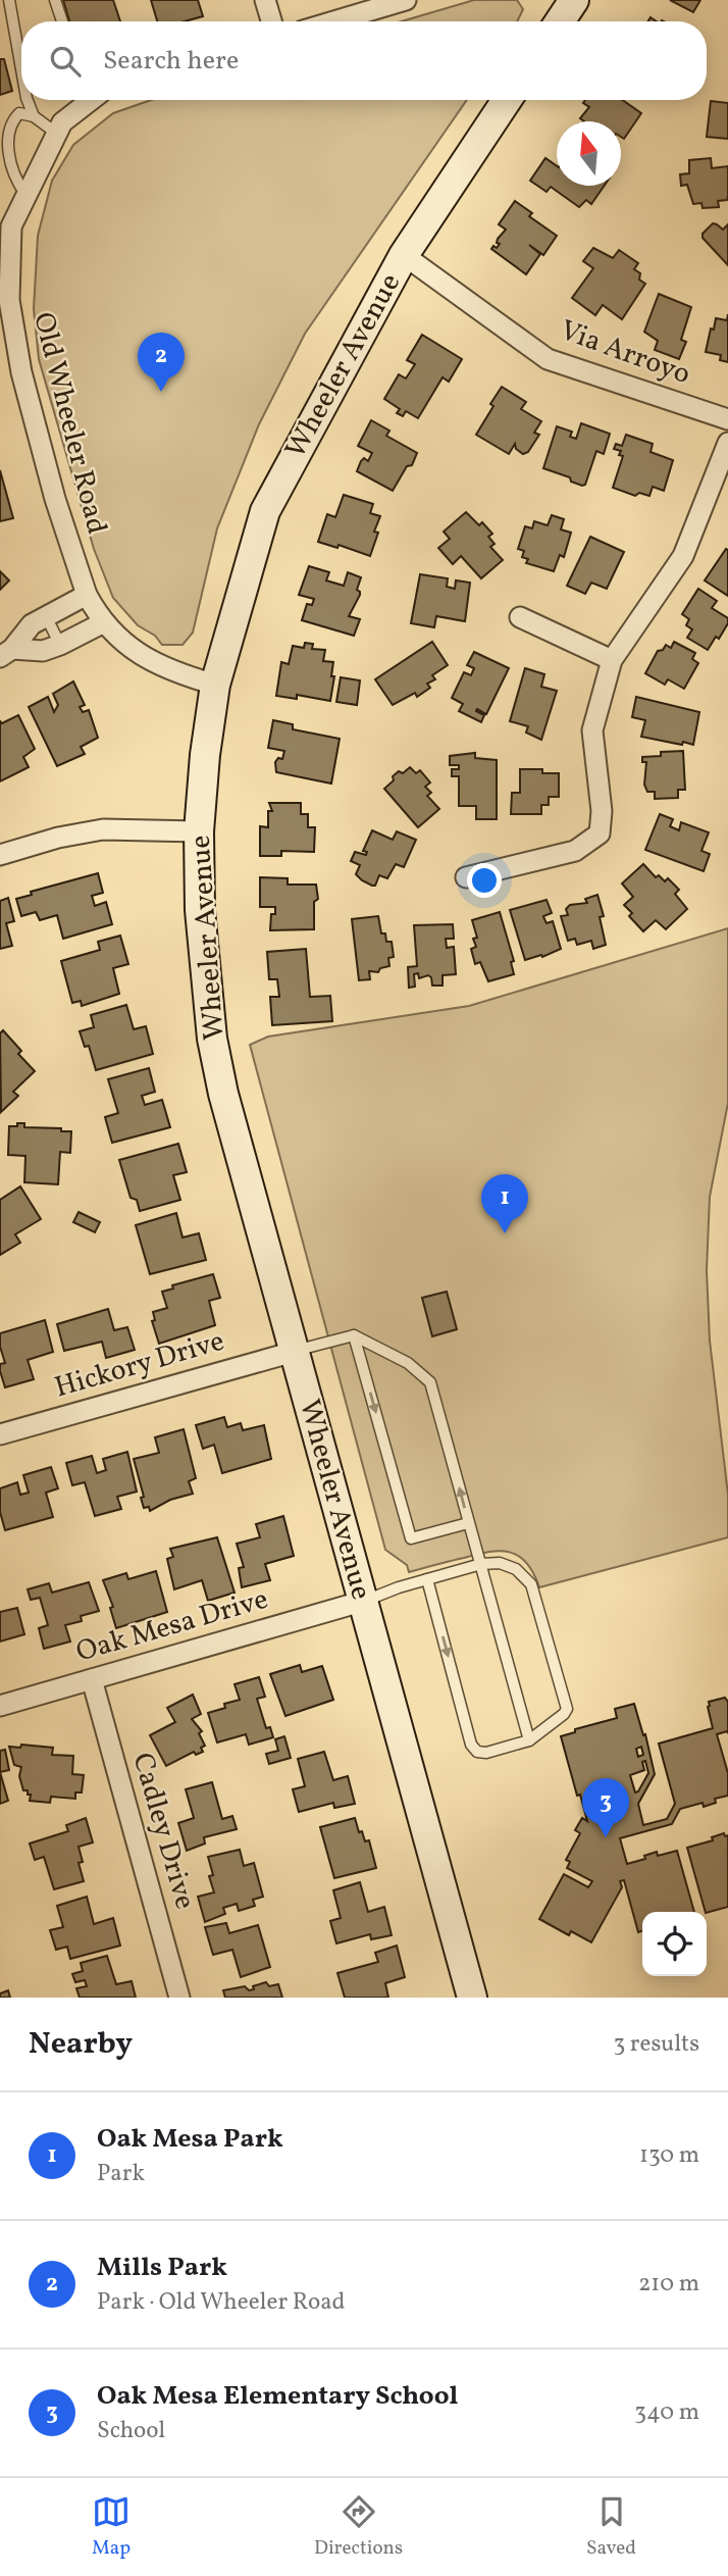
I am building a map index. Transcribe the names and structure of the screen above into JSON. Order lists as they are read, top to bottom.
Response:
{
  "streets": {
    "main road": ["Wheeler Avenue"],
    "street": [
      "Via Arroyo",
      "Old Wheeler Road",
      "Hickory Drive",
      "Oak Mesa Drive",
      "Cadley Drive"
    ]
  },
  "crossings": [
    ["Via Arroyo", "Wheeler Avenue"],
    ["Wheeler Avenue", "Old Wheeler Road"],
    ["Wheeler Avenue", "Hickory Drive"],
    ["Wheeler Avenue", "Oak Mesa Drive"],
    ["Oak Mesa Drive", "Cadley Drive"]
  ],
  "north": "top",
  "page": {
    "search": "Search here",
    "pins": ["2", "1", "3"],
    "heading": ["Nearby", "3 results"],
    "list": [
      {
        "mark": "1",
        "name": "Oak Mesa Park",
        "note": "Park",
        "value": "130 m"
      },
      {
        "mark": "2",
        "name": "Mills Park",
        "note": "Park · Old Wheeler Road",
        "value": "210 m"
      },
      {
        "mark": "3",
        "name": "Oak Mesa Elementary School",
        "note": "School",
        "value": "340 m"
      }
    ],
    "nav": ["Map", "Directions", "Saved"]
  }
}
